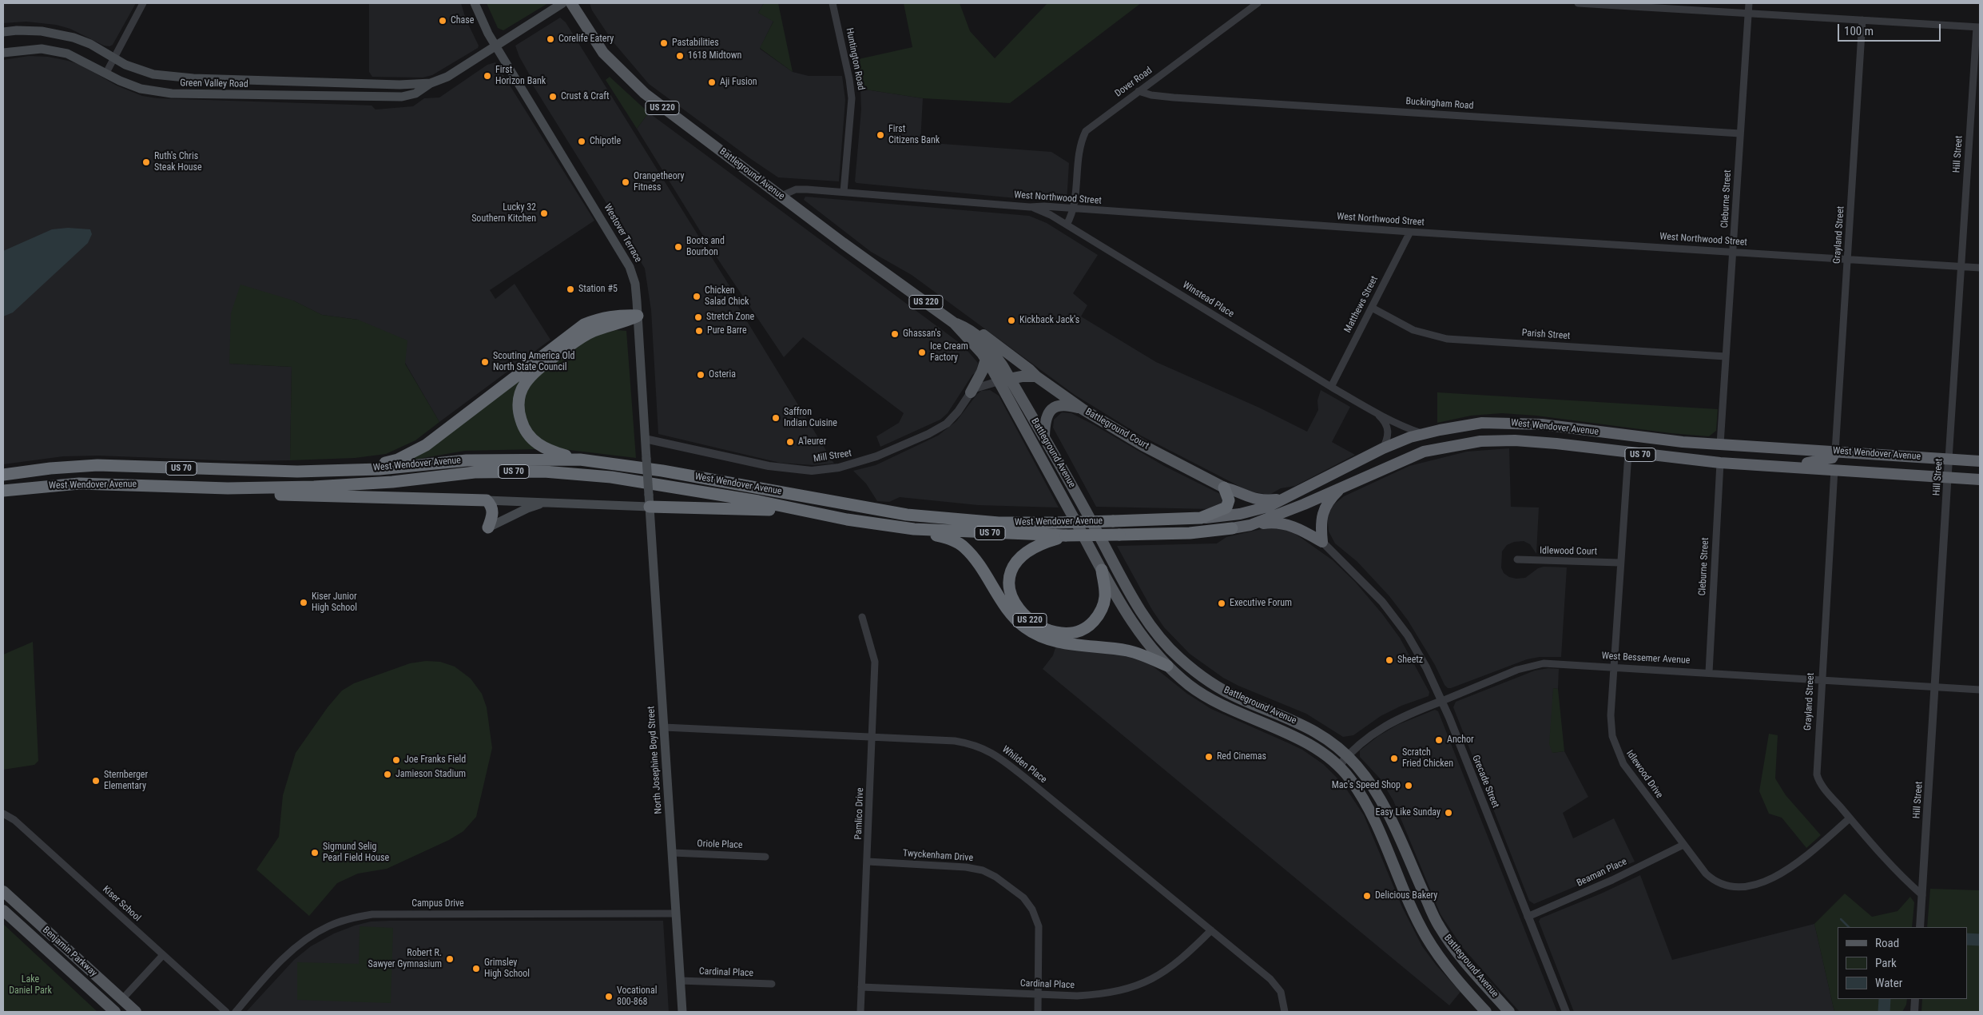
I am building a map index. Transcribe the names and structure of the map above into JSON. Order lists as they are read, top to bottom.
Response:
{
  "streets": {
    "highway": ["US 220", "West Wendover Avenue", "US 70"],
    "main road": [
      "Green Valley Road",
      "Battleground Avenue",
      "Westover Terrace",
      "Battleground Court",
      "North Josephine Boyd Street",
      "Benjamin Parkway"
    ],
    "street": [
      "Huntington Road",
      "Dover Road",
      "Buckingham Road",
      "Hill Street",
      "West Northwood Street",
      "Cleburne Street",
      "Grayland Street",
      "Winstead Place",
      "Matthews Street",
      "Parish Street",
      "Mill Street",
      "Idlewood Court",
      "West Bessemer Avenue",
      "Whilden Place",
      "Idlewood Drive",
      "Grecade Street",
      "Pamlico Drive",
      "Oriole Place",
      "Twyckenham Drive",
      "Beaman Place",
      "Kiser School",
      "Campus Drive",
      "Cardinal Place"
    ]
  },
  "crossings": [
    ["Huntington Road", "West Northwood Street"],
    ["Dover Road", "Buckingham Road"],
    ["Dover Road", "West Northwood Street"],
    ["Dover Road", "Winstead Place"],
    ["Green Valley Road", "Westover Terrace"],
    ["Buckingham Road", "Cleburne Street"],
    ["US 220", "Battleground Avenue"],
    ["US 220", "West Wendover Avenue"],
    ["US 220", "Battleground Court"],
    ["Hill Street", "West Northwood Street"],
    ["Hill Street", "Grayland Street"],
    ["Hill Street", "West Wendover Avenue"],
    ["Hill Street", "West Bessemer Avenue"],
    ["Battleground Avenue", "West Northwood Street"],
    ["Battleground Avenue", "West Bessemer Avenue"],
    ["West Northwood Street", "Cleburne Street"],
    ["West Northwood Street", "Grayland Street"],
    ["West Northwood Street", "Winstead Place"],
    ["West Northwood Street", "Matthews Street"],
    ["Cleburne Street", "Parish Street"],
    ["Cleburne Street", "West Wendover Avenue"],
    ["Cleburne Street", "West Bessemer Avenue"],
    ["Westover Terrace", "Mill Street"],
    ["Westover Terrace", "North Josephine Boyd Street"],
    ["Grayland Street", "West Wendover Avenue"],
    ["Grayland Street", "West Bessemer Avenue"],
    ["Grayland Street", "Idlewood Drive"],
    ["Winstead Place", "Matthews Street"],
    ["Winstead Place", "West Wendover Avenue"],
    ["Matthews Street", "Parish Street"],
    ["West Wendover Avenue", "Idlewood Drive"],
    ["Idlewood Court", "Idlewood Drive"],
    ["West Bessemer Avenue", "Idlewood Drive"],
    ["West Bessemer Avenue", "Grecade Street"],
    ["North Josephine Boyd Street", "Whilden Place"],
    ["North Josephine Boyd Street", "Oriole Place"],
    ["North Josephine Boyd Street", "Campus Drive"],
    ["North Josephine Boyd Street", "Cardinal Place"],
    ["Whilden Place", "Pamlico Drive"],
    ["Whilden Place", "Cardinal Place"],
    ["Idlewood Drive", "Beaman Place"],
    ["Grecade Street", "Beaman Place"],
    ["Pamlico Drive", "Twyckenham Drive"],
    ["Pamlico Drive", "Cardinal Place"],
    ["Twyckenham Drive", "Cardinal Place"]
  ],
  "parks": ["Lake Daniel Park"],
  "places": [
    "Chase",
    "Corelife Eatery",
    "Pastabilities",
    "1618 Midtown",
    "First Horizon Bank",
    "Aji Fusion",
    "Crust & Craft",
    "First Citizens Bank",
    "Chipotle",
    "Ruth's Chris Steak House",
    "Orangetheory Fitness",
    "Lucky 32 Southern Kitchen",
    "Boots and Bourbon",
    "Station #5",
    "Chicken Salad Chick",
    "Stretch Zone",
    "Kickback Jack's",
    "Pure Barre",
    "Ghassan's",
    "Ice Cream Factory",
    "Scouting America Old North State Council",
    "Osteria",
    "Saffron Indian Cuisine",
    "A'leurer",
    "Kiser Junior High School",
    "Executive Forum",
    "Sheetz",
    "Anchor",
    "Red Cinemas",
    "Scratch Fried Chicken",
    "Joe Franks Field",
    "Jamieson Stadium",
    "Sternberger Elementary",
    "Mac's Speed Shop",
    "Easy Like Sunday",
    "Sigmund Selig Pearl Field House",
    "Delicious Bakery",
    "Robert R. Sawyer Gymnasium",
    "Grimsley High School",
    "Vocational 800-868"
  ],
  "legend": ["Road", "Park", "Water"],
  "scale_bar": "100 m"
}
